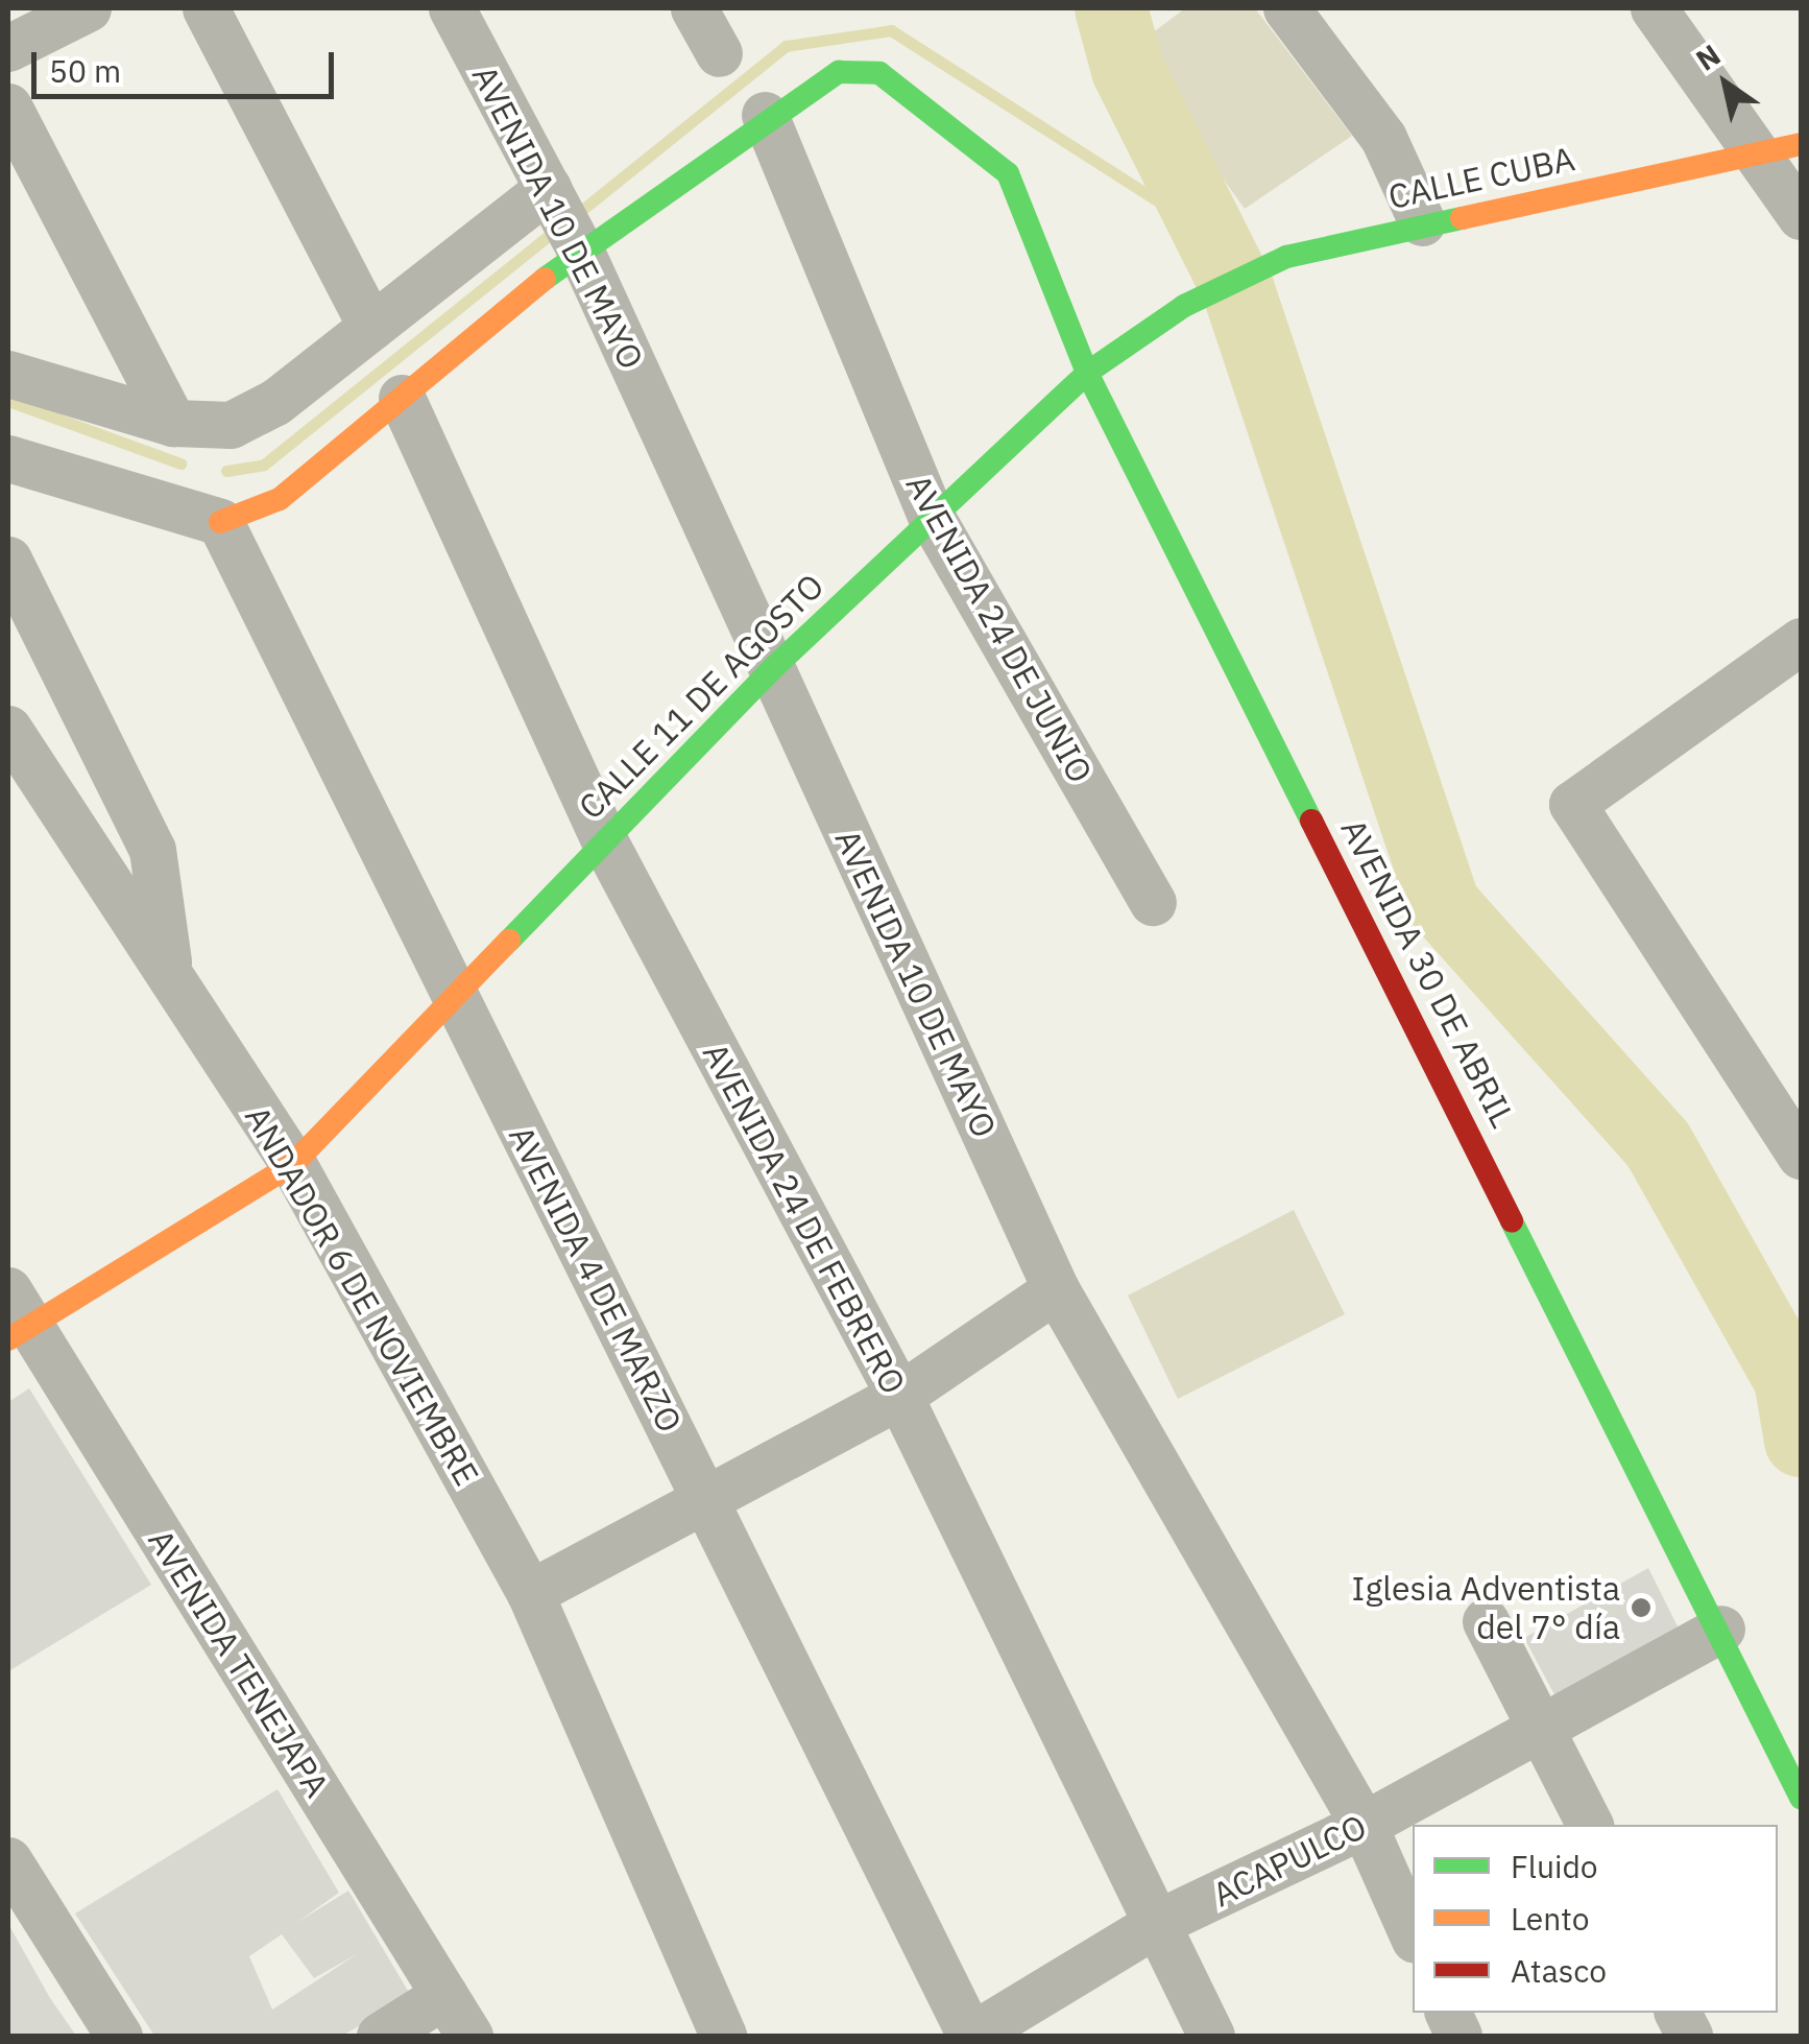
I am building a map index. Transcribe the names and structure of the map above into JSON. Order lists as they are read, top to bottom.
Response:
{
  "streets": {
    "street": [
      "CALLE CUBA",
      "AVENIDA 10 DE MAYO",
      "AVENIDA 24 DE JUNIO",
      "CALLE 11 DE AGOSTO",
      "AVENIDA 30 DE ABRIL",
      "AVENIDA 24 DE FEBRERO",
      "AVENIDA 4 DE MARZO",
      "ANDADOR 6 DE NOVIEMBRE",
      "AVENIDA TENEJAPA",
      "ACAPULCO"
    ]
  },
  "crossings": [
    ["CALLE CUBA", "CALLE 11 DE AGOSTO"],
    ["AVENIDA 10 DE MAYO", "CALLE 11 DE AGOSTO"],
    ["AVENIDA 10 DE MAYO", "ACAPULCO"],
    ["AVENIDA 24 DE JUNIO", "CALLE 11 DE AGOSTO"],
    ["AVENIDA 24 DE JUNIO", "AVENIDA 30 DE ABRIL"],
    ["CALLE 11 DE AGOSTO", "AVENIDA 30 DE ABRIL"],
    ["CALLE 11 DE AGOSTO", "AVENIDA 24 DE FEBRERO"],
    ["CALLE 11 DE AGOSTO", "AVENIDA 4 DE MARZO"],
    ["CALLE 11 DE AGOSTO", "ANDADOR 6 DE NOVIEMBRE"],
    ["CALLE 11 DE AGOSTO", "AVENIDA TENEJAPA"],
    ["AVENIDA 30 DE ABRIL", "ACAPULCO"],
    ["AVENIDA 24 DE FEBRERO", "ACAPULCO"],
    ["AVENIDA 4 DE MARZO", "ACAPULCO"]
  ],
  "places": ["Iglesia Adventista del 7° día"],
  "legend": ["Fluido", "Lento", "Atasco"],
  "scale_bar": "50 m",
  "north": "top left"
}
